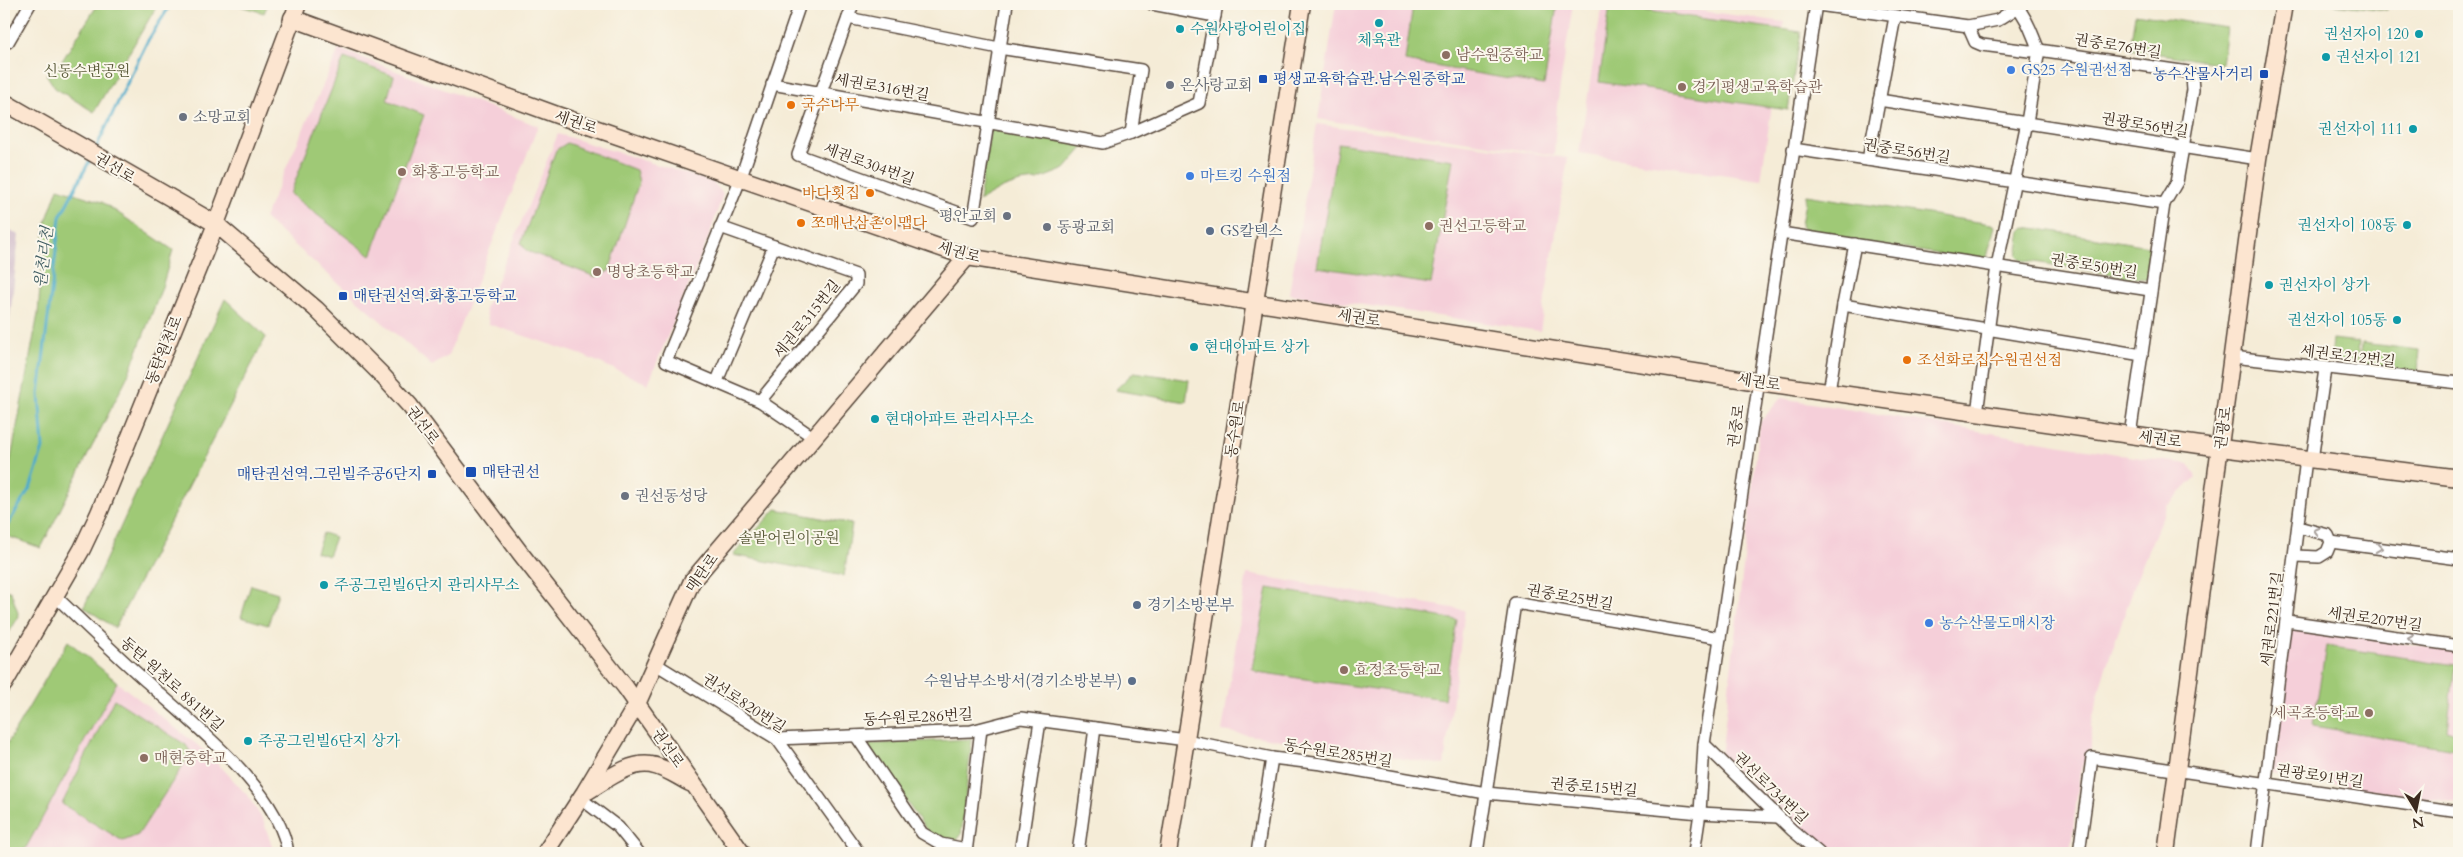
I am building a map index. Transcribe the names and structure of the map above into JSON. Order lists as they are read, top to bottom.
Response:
{
  "streets": {
    "street": [
      "권중로76번길",
      "세권로316번길",
      "세권로",
      "권광로56번길",
      "권중로56번길",
      "세권로304번길",
      "권선로",
      "권중로50번길",
      "세권로315번길",
      "동탄원천로",
      "세권로212번길",
      "권중로",
      "권광로",
      "동수원로",
      "매탄로",
      "권중로25번길",
      "세권로221번길",
      "세권로207번길",
      "동탄 원천로 881번길",
      "권선로820번길",
      "동수원로286번길",
      "동수원로285번길",
      "권광로91번길",
      "권중로15번길",
      "권선로734번길"
    ]
  },
  "crossings": [
    ["권중로76번길", "권광로56번길"],
    ["세권로316번길", "세권로304번길"],
    ["세권로", "권중로50번길"],
    ["세권로", "동탄원천로"],
    ["세권로", "권중로"],
    ["세권로", "권광로"],
    ["세권로", "동수원로"],
    ["세권로", "매탄로"],
    ["세권로", "세권로221번길"],
    ["권광로56번길", "권광로"],
    ["권중로56번길", "권중로"],
    ["권선로", "동탄원천로"],
    ["권선로", "매탄로"],
    ["권중로50번길", "권중로"],
    ["동탄원천로", "동탄 원천로 881번길"],
    ["세권로212번길", "권광로"],
    ["세권로212번길", "세권로221번길"],
    ["권중로", "권중로25번길"],
    ["권중로", "권중로15번길"],
    ["권중로", "권선로734번길"],
    ["권광로", "권광로91번길"],
    ["동수원로", "동수원로286번길"],
    ["동수원로", "동수원로285번길"],
    ["매탄로", "권선로820번길"],
    ["권중로25번길", "동수원로285번길"],
    ["권중로25번길", "권중로15번길"],
    ["세권로221번길", "세권로207번길"],
    ["세권로221번길", "권광로91번길"],
    ["권선로820번길", "동수원로286번길"],
    ["동수원로286번길", "동수원로285번길"],
    ["동수원로285번길", "권중로15번길"],
    ["권중로15번길", "권선로734번길"]
  ],
  "water": ["원천리천"],
  "parks": ["신동수변공원", "솔밭어린이공원"],
  "places": {
    "other": [
      "체육관",
      "수원사랑어린이집",
      "권선자이 120",
      "남수원중학교",
      "권선자이 121",
      "GS25 수원권선점",
      "온사랑교회",
      "경기평생교육학습관",
      "국수나무",
      "소망교회",
      "권선자이 111",
      "화홍고등학교",
      "마트킹 수원점",
      "바다횟집",
      "평안교회",
      "쪼매난삼촌이맵다",
      "권선자이 108동",
      "권선고등학교",
      "동광교회",
      "GS칼텍스",
      "명당초등학교",
      "권선자이 상가",
      "권선자이 105동",
      "현대아파트 상가",
      "조선화로집수원권선점",
      "현대아파트 관리사무소",
      "권선동성당",
      "주공그린빌6단지 관리사무소",
      "경기소방본부",
      "농수산물도매시장",
      "효정초등학교",
      "수원남부소방서(경기소방본부)",
      "세곡초등학교",
      "주공그린빌6단지 상가",
      "매현중학교"
    ],
    "transit": [
      "농수산물사거리",
      "평생교육학습관.남수원중학교",
      "매탄권선역.화홍고등학교",
      "매탄권선",
      "매탄권선역.그린빌주공6단지"
    ]
  },
  "north": "bottom"
}
